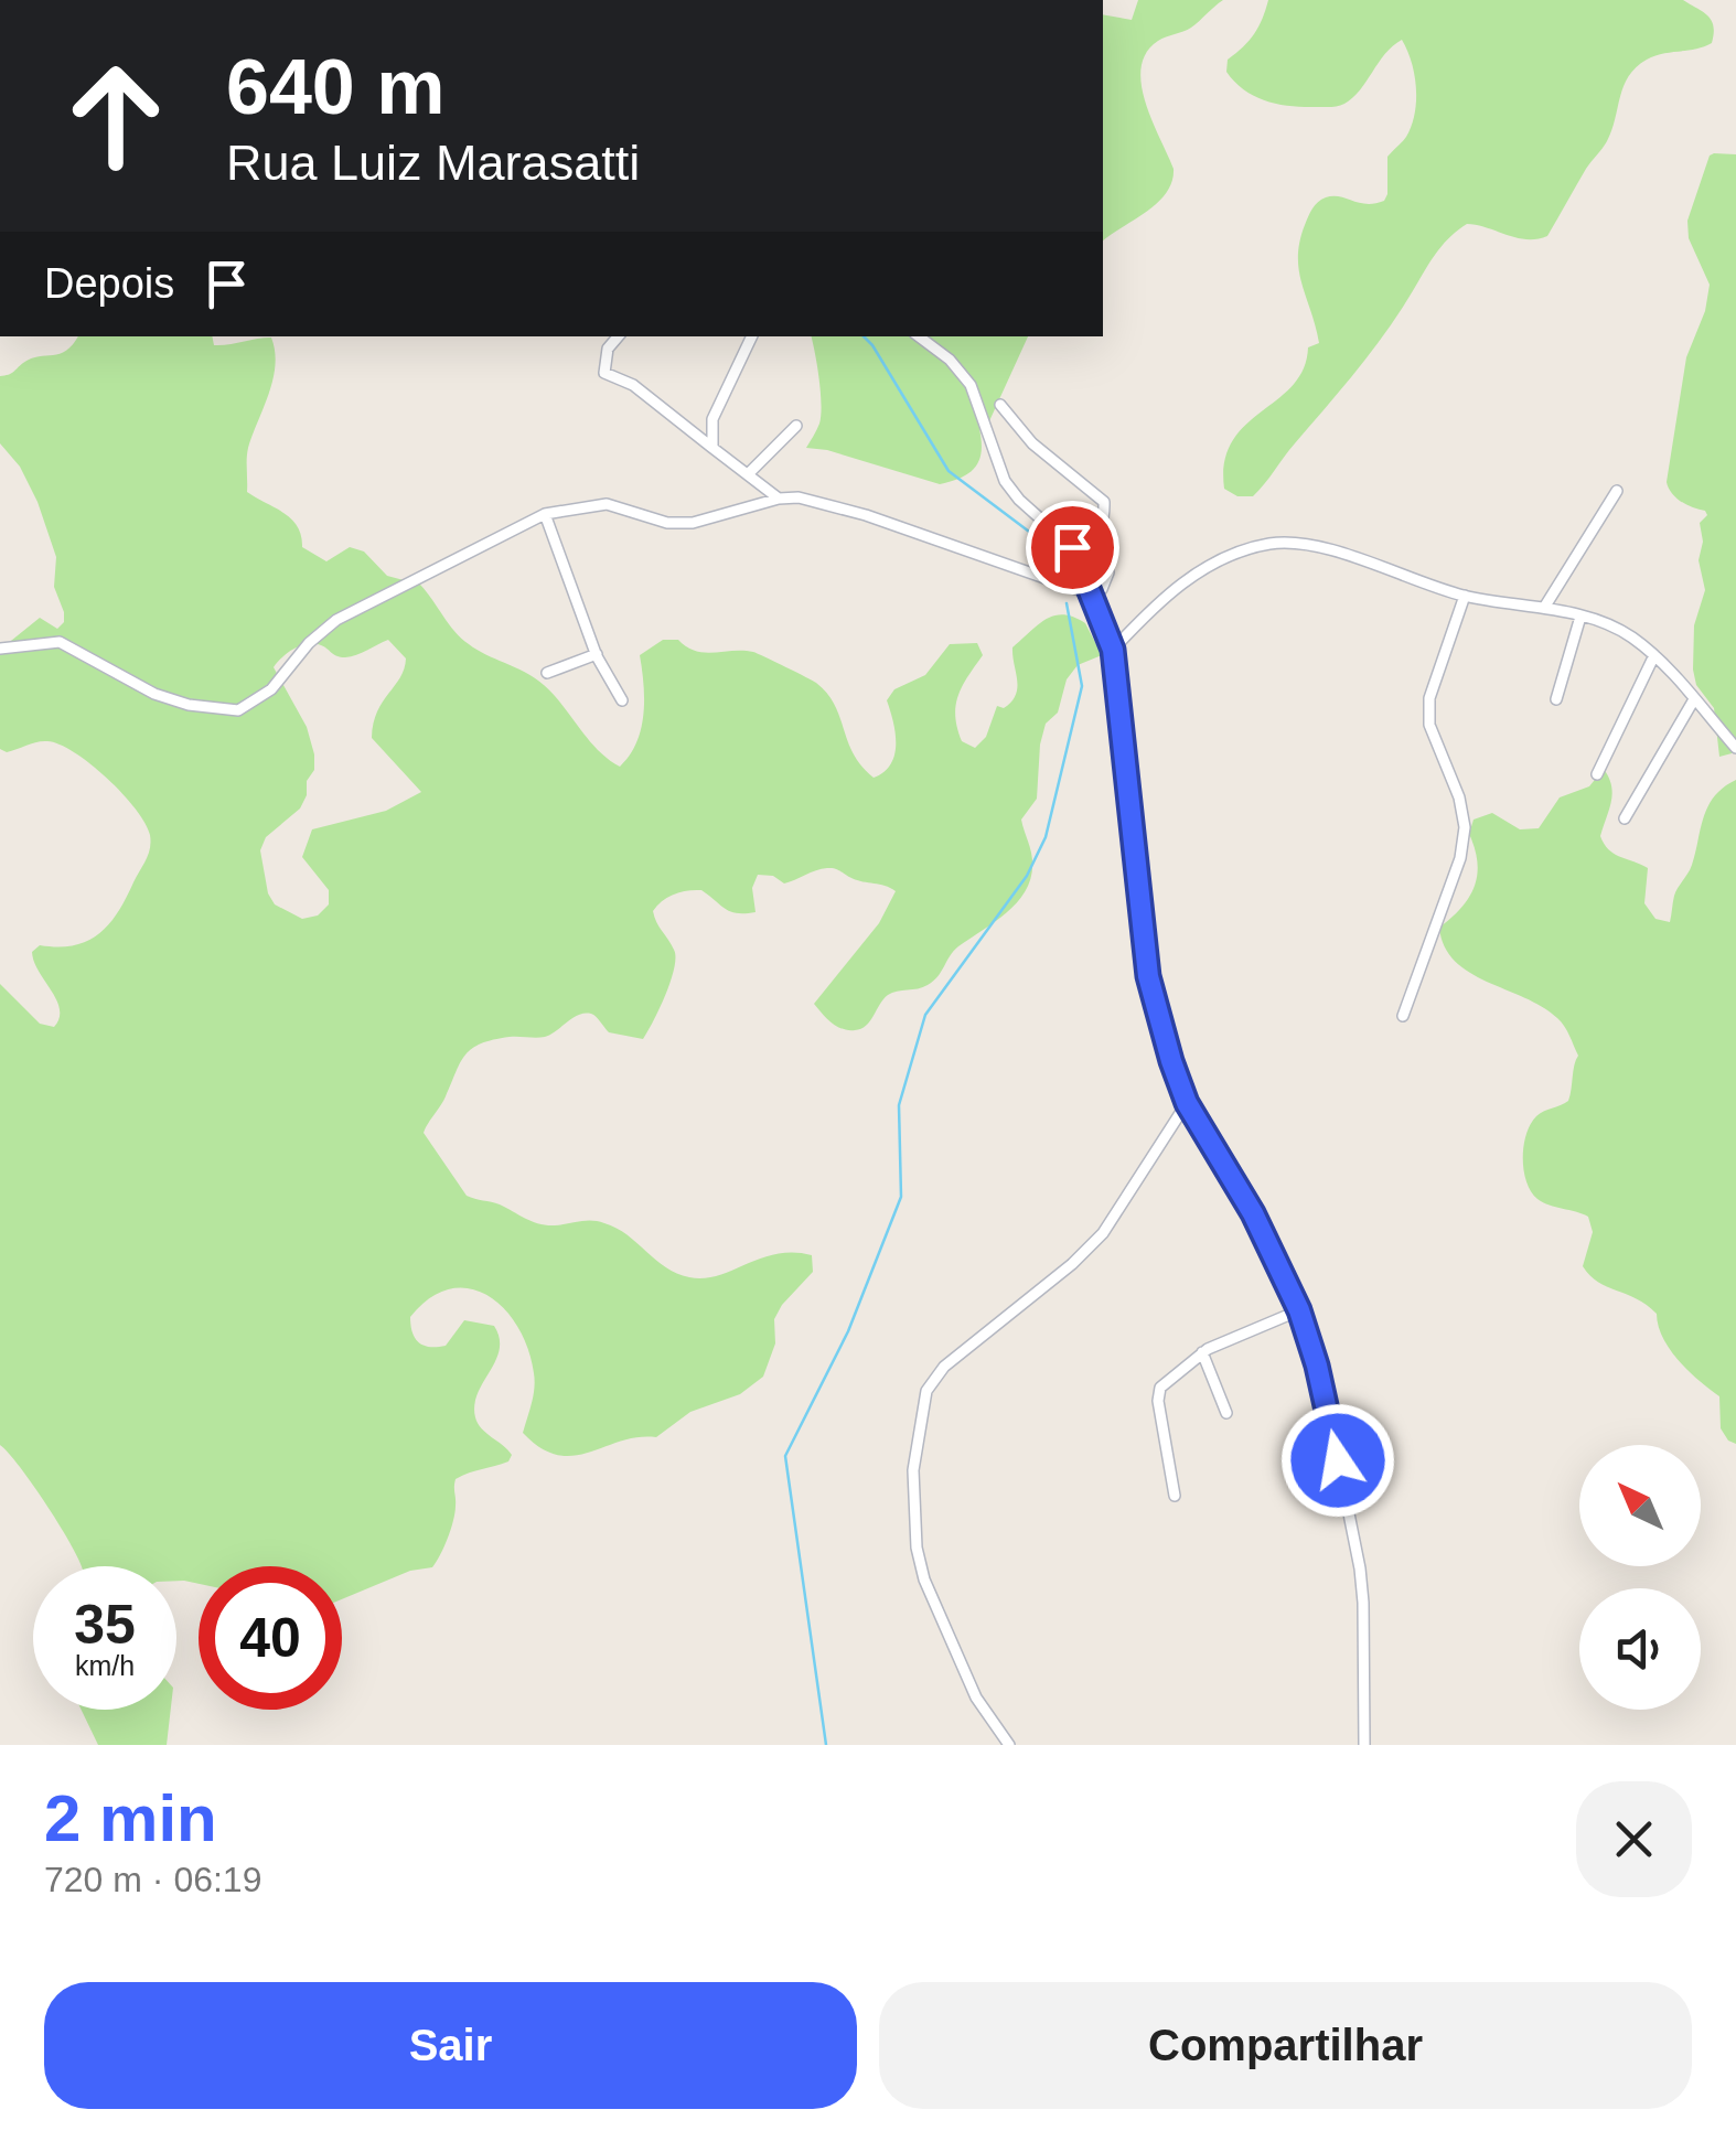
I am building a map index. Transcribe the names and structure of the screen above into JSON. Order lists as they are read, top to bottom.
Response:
{
  "north": "top left",
  "page": {
    "turn": ["640 m", "Rua Luiz Marasatti"],
    "then": "Depois",
    "speed": "35 km/h",
    "limit": "40",
    "heading": ["2 min", "720 m · 06:19"],
    "buttons": ["Sair", "Compartilhar"]
  }
}
